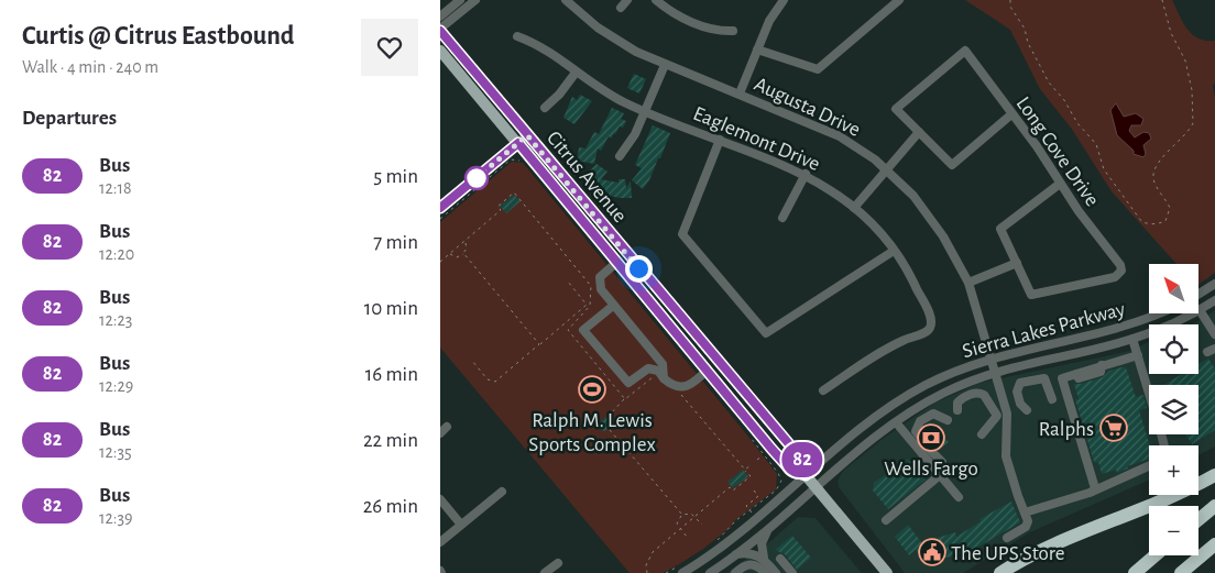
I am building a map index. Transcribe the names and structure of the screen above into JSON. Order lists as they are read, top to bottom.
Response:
{
  "streets": {
    "main road": ["Citrus Avenue"],
    "street": [
      "Augusta Drive",
      "Eaglemont Drive",
      "Long Cove Drive",
      "Sierra Lakes Parkway"
    ]
  },
  "crossings": [
    ["Augusta Drive", "Sierra Lakes Parkway"],
    ["Citrus Avenue", "Sierra Lakes Parkway"]
  ],
  "places": {
    "sports": ["Ralph M. Lewis Sports Complex"],
    "supermarket": ["Ralphs"],
    "bank": ["Wells Fargo"],
    "public building": ["The UPS Store"]
  },
  "lines": ["bus line 82"],
  "north": "top left",
  "page": {
    "heading": [
      ["Curtis @ Citrus Eastbound", "Walk · 4 min · 240 m"],
      "Departures"
    ],
    "on_map": "82",
    "list": [
      {
        "mark": "82",
        "name": "Bus",
        "note": "12:18",
        "value": "5 min"
      },
      {
        "mark": "82",
        "name": "Bus",
        "note": "12:20",
        "value": "7 min"
      },
      {
        "mark": "82",
        "name": "Bus",
        "note": "12:23",
        "value": "10 min"
      },
      {
        "mark": "82",
        "name": "Bus",
        "note": "12:29",
        "value": "16 min"
      },
      {
        "mark": "82",
        "name": "Bus",
        "note": "12:35",
        "value": "22 min"
      },
      {
        "mark": "82",
        "name": "Bus",
        "note": "12:39",
        "value": "26 min"
      }
    ],
    "map_buttons": ["+", "−"]
  }
}
